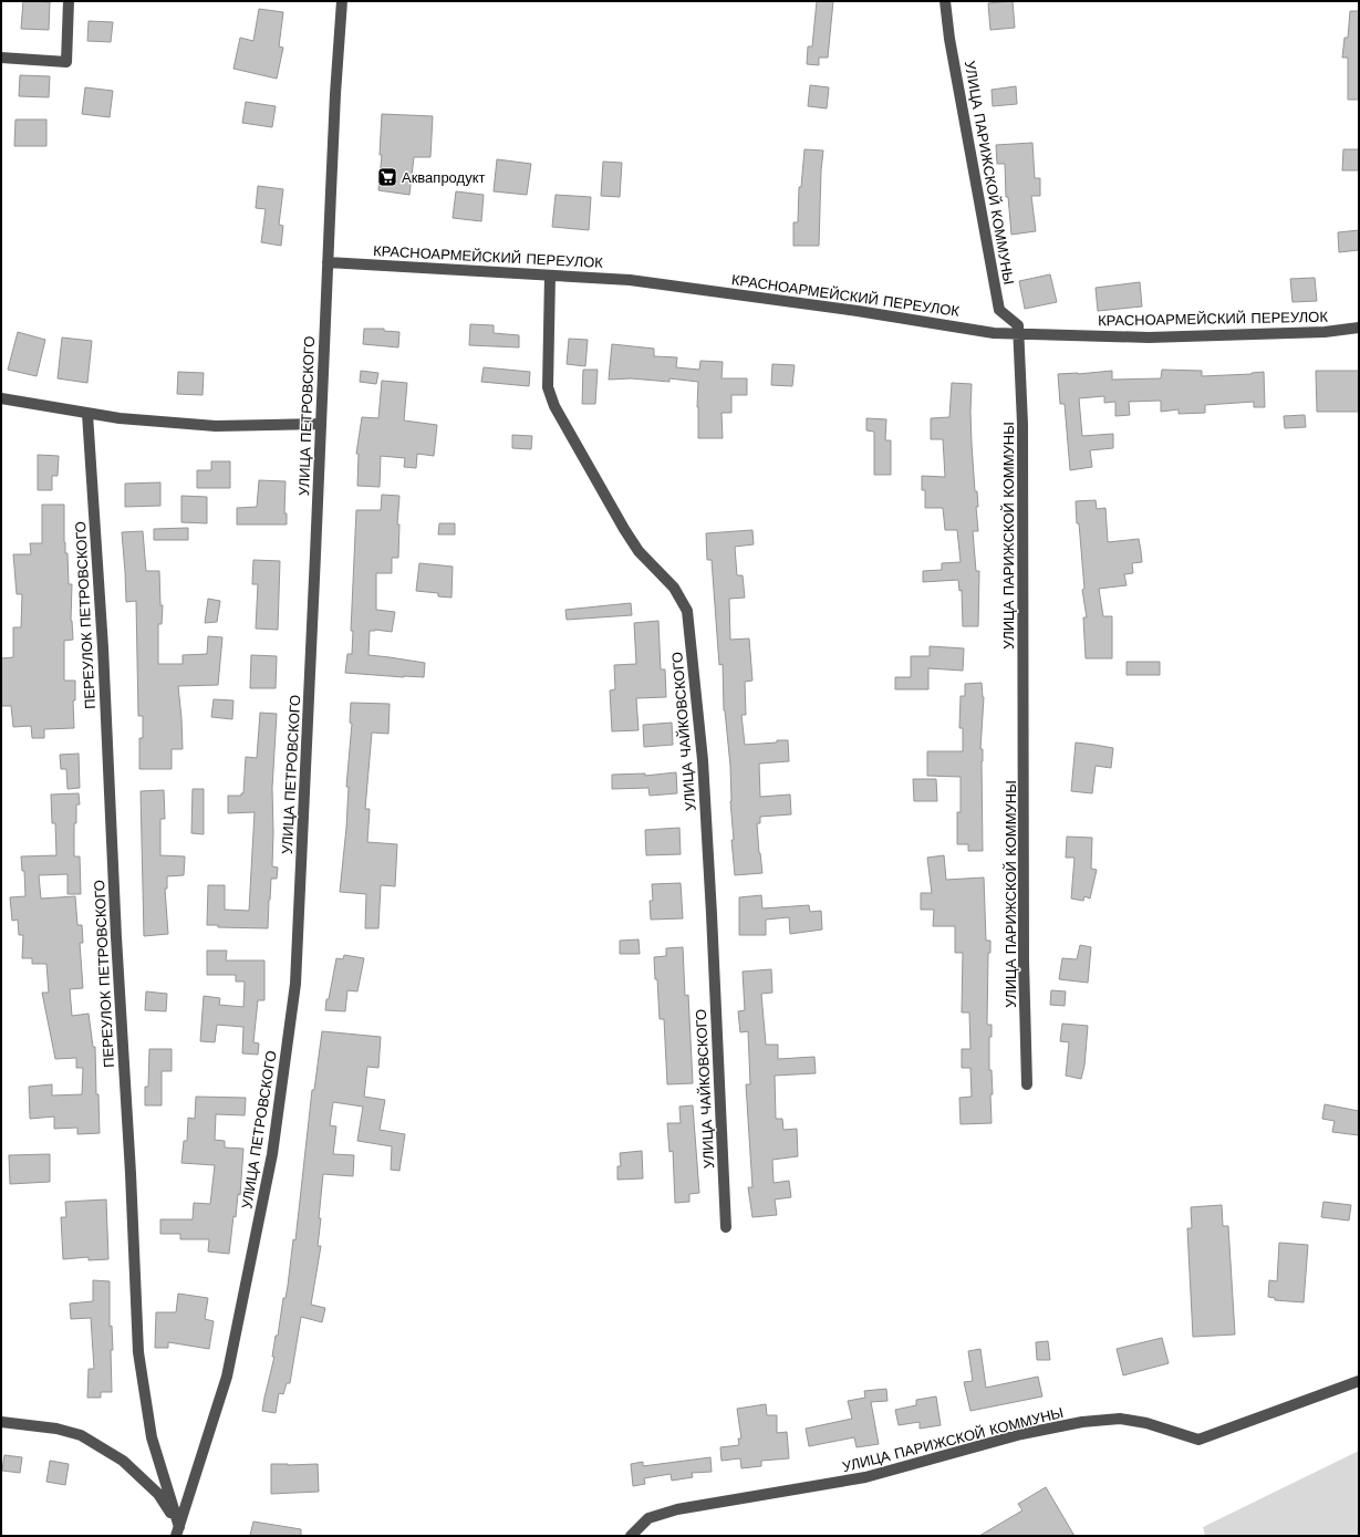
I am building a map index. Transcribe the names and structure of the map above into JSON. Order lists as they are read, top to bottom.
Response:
{
  "streets": {
    "street": [
      "УЛИЦА ПАРИЖСКОЙ КОММУНЫ",
      "КРАСНОАРМЕЙСКИЙ ПЕРЕУЛОК",
      "УЛИЦА ПЕТРОВСКОГО",
      "ПЕРЕУЛОК ПЕТРОВСКОГО",
      "УЛИЦА ЧАЙКОВСКОГО"
    ]
  },
  "crossings": [
    ["УЛИЦА ПАРИЖСКОЙ КОММУНЫ", "КРАСНОАРМЕЙСКИЙ ПЕРЕУЛОК"],
    ["КРАСНОАРМЕЙСКИЙ ПЕРЕУЛОК", "УЛИЦА ПЕТРОВСКОГО"],
    ["КРАСНОАРМЕЙСКИЙ ПЕРЕУЛОК", "УЛИЦА ЧАЙКОВСКОГО"],
    ["УЛИЦА ПЕТРОВСКОГО", "ПЕРЕУЛОК ПЕТРОВСКОГО"]
  ],
  "places": {
    "supermarket": ["Аквапродукт"]
  }
}
